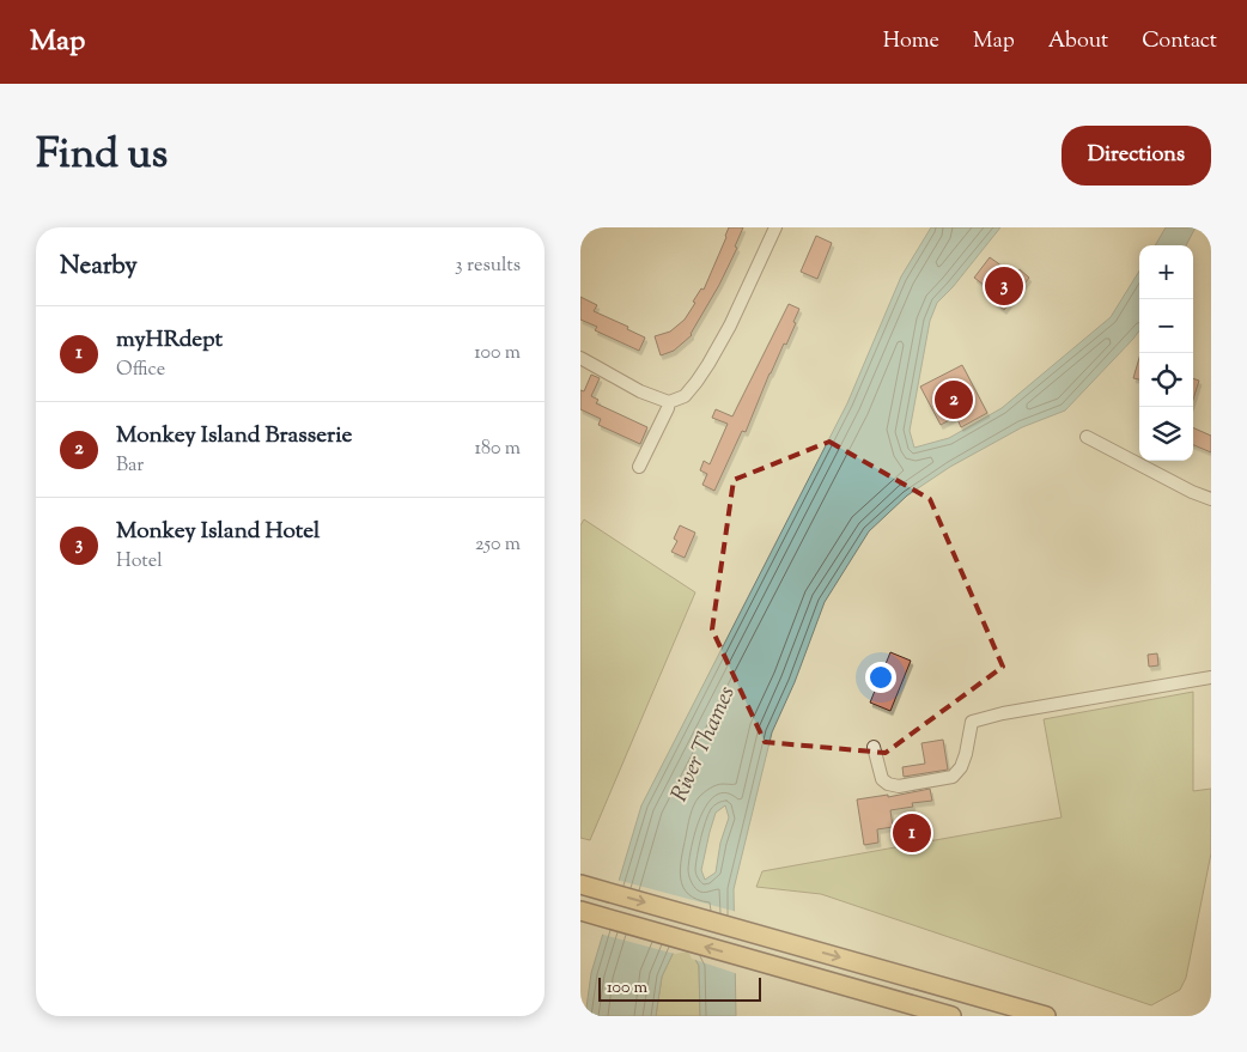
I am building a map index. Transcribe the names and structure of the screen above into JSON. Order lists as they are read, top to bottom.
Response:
{
  "water": ["River Thames"],
  "scale_bar": "100 m",
  "page": {
    "header": "Map",
    "nav": [
      "Home",
      "Map",
      "About",
      "Contact"
    ],
    "title": "Find us",
    "buttons": "Directions",
    "heading": ["Nearby", "3 results"],
    "map_buttons": ["+", "−"],
    "pins": ["3", "2", "1"],
    "list": [
      {
        "mark": "1",
        "name": "myHRdept",
        "note": "Office",
        "value": "100 m"
      },
      {
        "mark": "2",
        "name": "Monkey Island Brasserie",
        "note": "Bar",
        "value": "180 m"
      },
      {
        "mark": "3",
        "name": "Monkey Island Hotel",
        "note": "Hotel",
        "value": "250 m"
      }
    ],
    "scale": "100 m"
  }
}
